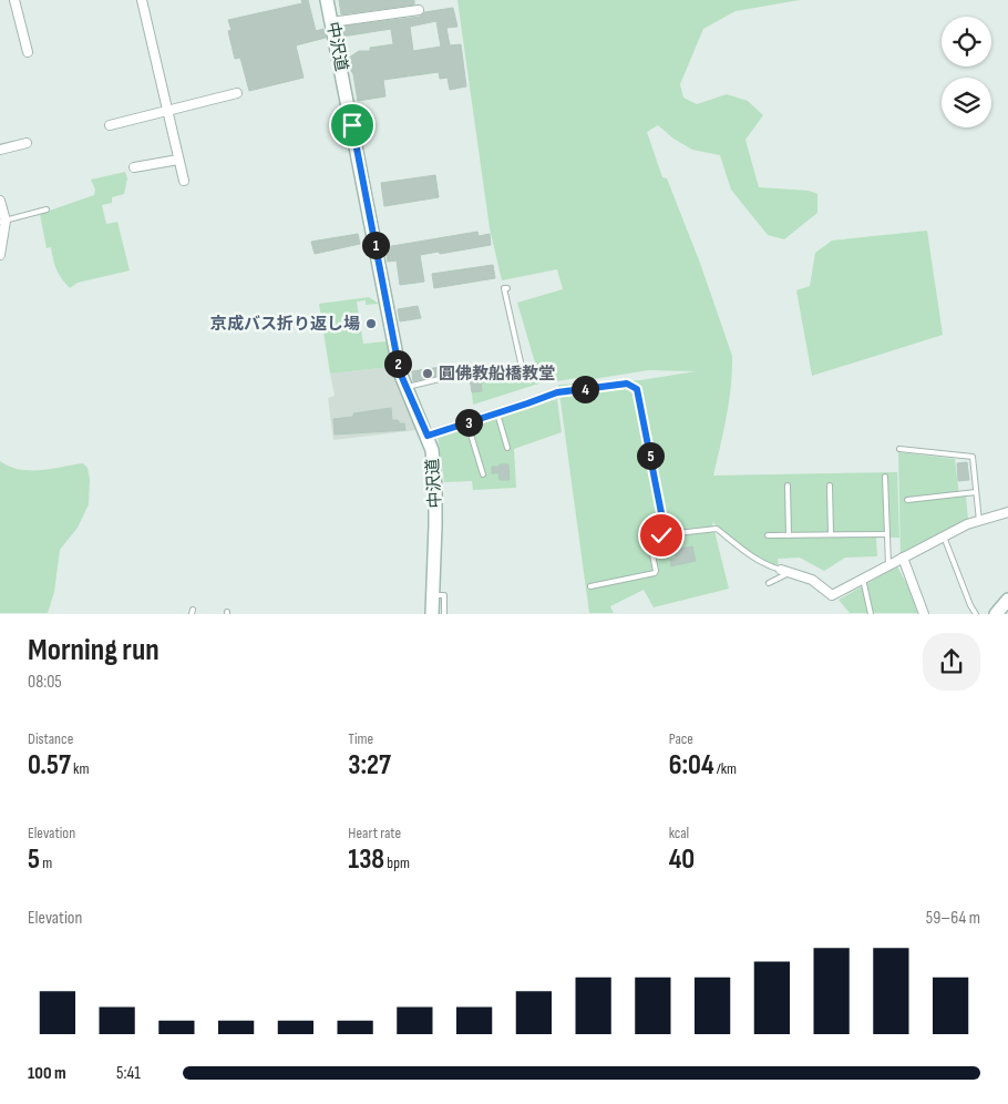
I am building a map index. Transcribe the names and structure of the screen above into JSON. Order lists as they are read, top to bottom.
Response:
{
  "streets": {
    "street": ["中沢道"]
  },
  "places": ["京成バス折り返し場", "圓佛教船橋教堂"],
  "page": {
    "pins": [
      "1",
      "2",
      "4",
      "3",
      "5"
    ],
    "heading": ["Morning run", "08:05"],
    "stats": [
      ["Distance", "0.57 km"],
      ["Time", "3:27"],
      ["Pace", "6:04 /km"],
      ["Elevation", "5 m"],
      ["Heart rate", "138 bpm"],
      ["kcal", "40"]
    ],
    "chart": ["Elevation", "59–64 m"],
    "list": [
      {
        "name": "100 m",
        "note": "5:41"
      }
    ]
  }
}
